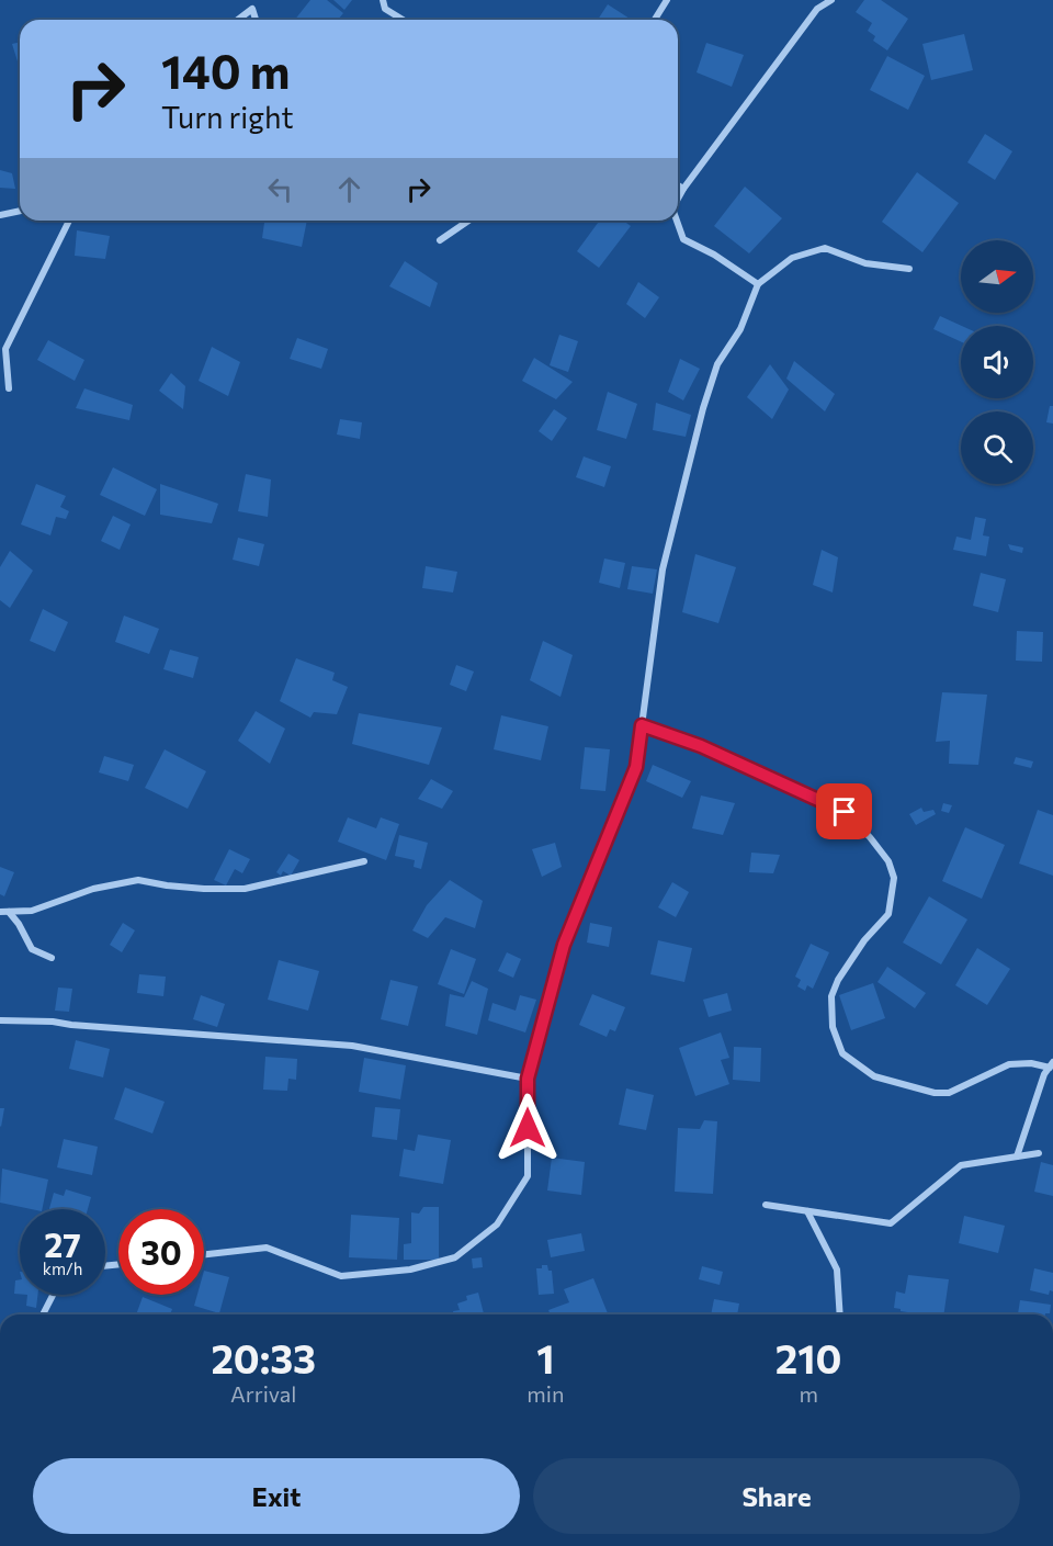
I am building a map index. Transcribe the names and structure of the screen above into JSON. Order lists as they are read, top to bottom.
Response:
{
  "north": "right",
  "page": {
    "turn": ["140 m", "Turn right"],
    "speed": "27 km/h",
    "limit": "30",
    "eta": [
      "20:33",
      "Arrival",
      "1",
      "min",
      "210",
      "m"
    ],
    "buttons": ["Exit", "Share"]
  }
}
